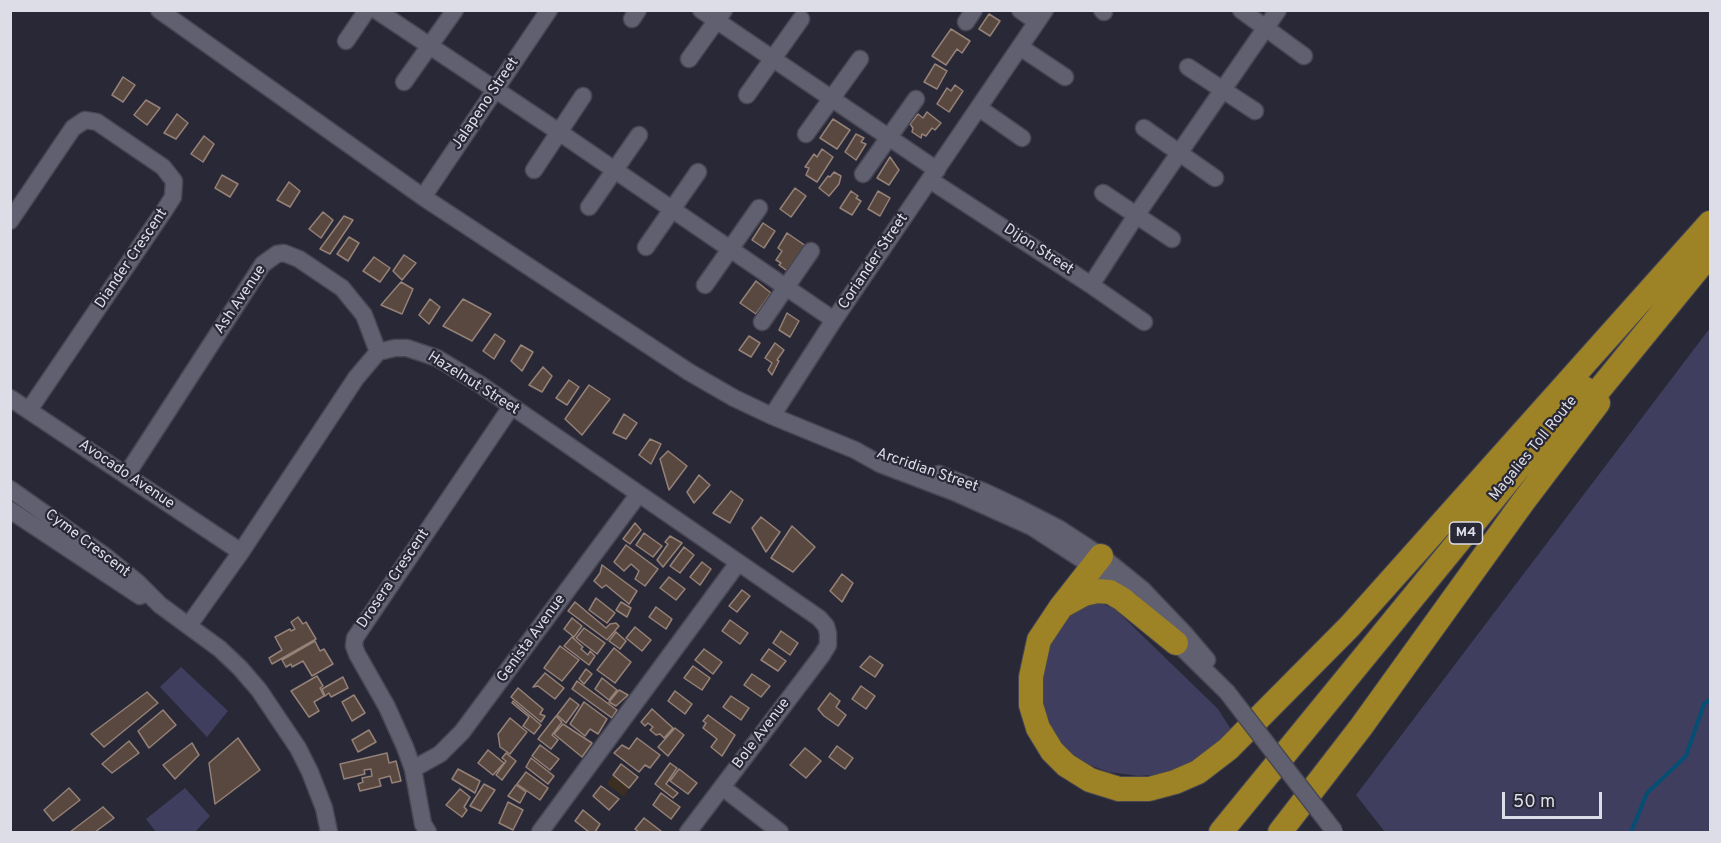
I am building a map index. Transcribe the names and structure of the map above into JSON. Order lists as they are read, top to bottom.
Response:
{
  "streets": {
    "highway": ["Magalies Toll Route", "M4"],
    "street": [
      "Jalapeno Street",
      "Dijon Street",
      "Diander Crescent",
      "Coriander Street",
      "Ash Avenue",
      "Hazelnut Street",
      "Arcridian Street",
      "Avocado Avenue",
      "Cyme Crescent",
      "Drosera Crescent",
      "Genista Avenue",
      "Bole Avenue"
    ]
  },
  "crossings": [
    ["Jalapeno Street", "Arcridian Street"],
    ["Dijon Street", "Coriander Street"],
    ["Diander Crescent", "Avocado Avenue"],
    ["Coriander Street", "Arcridian Street"],
    ["Ash Avenue", "Hazelnut Street"],
    ["Ash Avenue", "Avocado Avenue"],
    ["Hazelnut Street", "Drosera Crescent"],
    ["Hazelnut Street", "Genista Avenue"],
    ["Hazelnut Street", "Bole Avenue"],
    ["Drosera Crescent", "Genista Avenue"]
  ],
  "scale_bar": "50 m"
}
